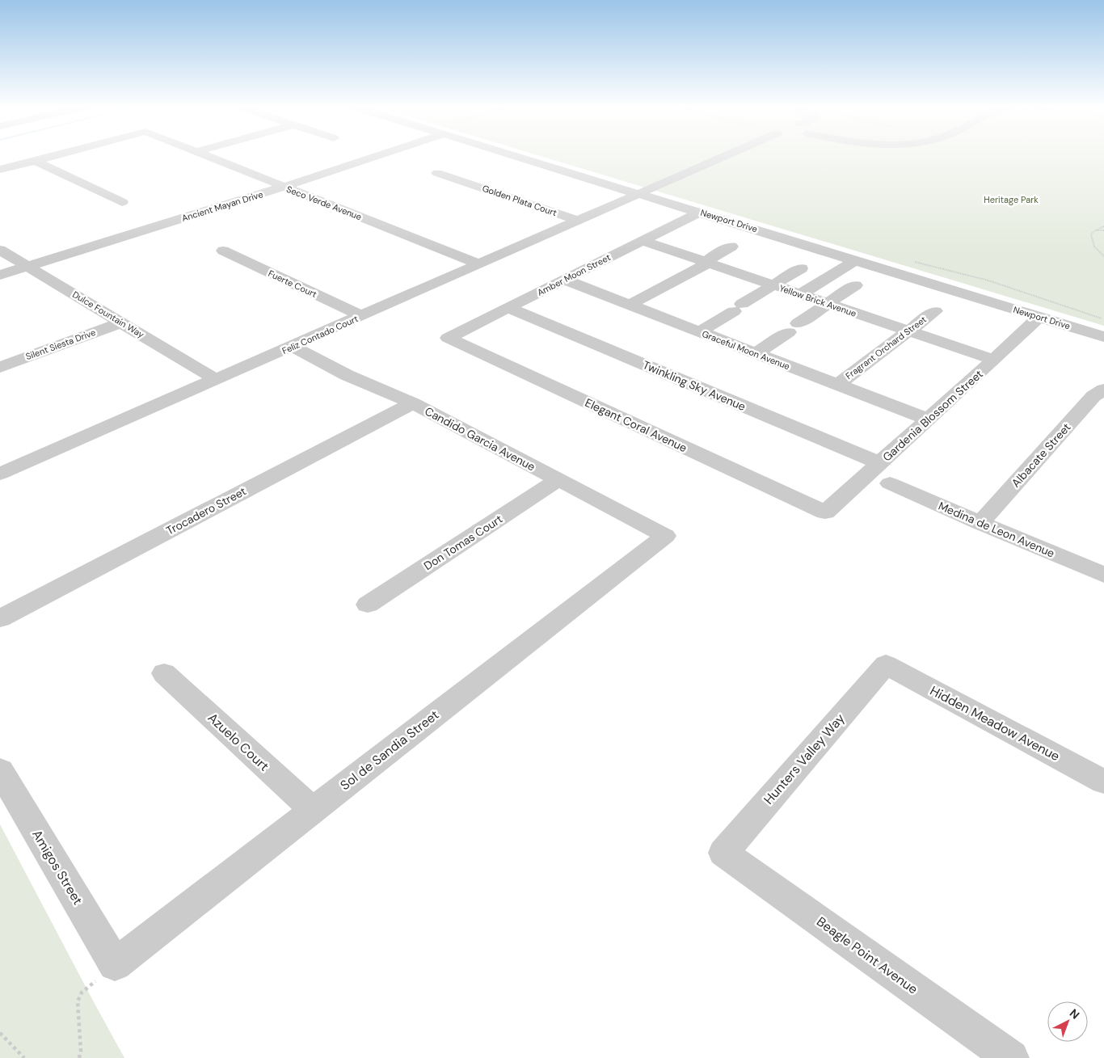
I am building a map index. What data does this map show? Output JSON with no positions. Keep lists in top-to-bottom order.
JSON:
{
  "streets": {
    "street": [
      "Golden Plata Court",
      "Seco Verde Avenue",
      "Ancient Mayan Drive",
      "Newport Drive",
      "Amber Moon Street",
      "Fuerte Court",
      "Yellow Brick Avenue",
      "Dulce Fountain Way",
      "Feliz Contado Court",
      "Silent Siesta Drive",
      "Fragrant Orchard Street",
      "Graceful Moon Avenue",
      "Twinkling Sky Avenue",
      "Gardenia Blossom Street",
      "Elegant Coral Avenue",
      "Candido Garcia Avenue",
      "Albacate Street",
      "Trocadero Street",
      "Medina de Leon Avenue",
      "Don Tomas Court",
      "Hidden Meadow Avenue",
      "Azuelo Court",
      "Sol de Sandia Street",
      "Hunters Valley Way",
      "Amigos Street",
      "Beagle Point Avenue"
    ]
  },
  "crossings": [
    ["Golden Plata Court", "Feliz Contado Court"],
    ["Seco Verde Avenue", "Ancient Mayan Drive"],
    ["Seco Verde Avenue", "Feliz Contado Court"],
    ["Ancient Mayan Drive", "Dulce Fountain Way"],
    ["Newport Drive", "Amber Moon Street"],
    ["Newport Drive", "Feliz Contado Court"],
    ["Newport Drive", "Gardenia Blossom Street"],
    ["Amber Moon Street", "Yellow Brick Avenue"],
    ["Amber Moon Street", "Graceful Moon Avenue"],
    ["Amber Moon Street", "Twinkling Sky Avenue"],
    ["Amber Moon Street", "Elegant Coral Avenue"],
    ["Fuerte Court", "Feliz Contado Court"],
    ["Yellow Brick Avenue", "Fragrant Orchard Street"],
    ["Yellow Brick Avenue", "Gardenia Blossom Street"],
    ["Dulce Fountain Way", "Feliz Contado Court"],
    ["Dulce Fountain Way", "Silent Siesta Drive"],
    ["Feliz Contado Court", "Candido Garcia Avenue"],
    ["Fragrant Orchard Street", "Graceful Moon Avenue"],
    ["Graceful Moon Avenue", "Gardenia Blossom Street"],
    ["Twinkling Sky Avenue", "Gardenia Blossom Street"],
    ["Gardenia Blossom Street", "Elegant Coral Avenue"],
    ["Candido Garcia Avenue", "Trocadero Street"],
    ["Candido Garcia Avenue", "Don Tomas Court"],
    ["Candido Garcia Avenue", "Sol de Sandia Street"],
    ["Albacate Street", "Medina de Leon Avenue"],
    ["Hidden Meadow Avenue", "Hunters Valley Way"],
    ["Azuelo Court", "Sol de Sandia Street"],
    ["Sol de Sandia Street", "Amigos Street"],
    ["Hunters Valley Way", "Beagle Point Avenue"]
  ],
  "parks": ["Heritage Park"],
  "north": "top right"
}
